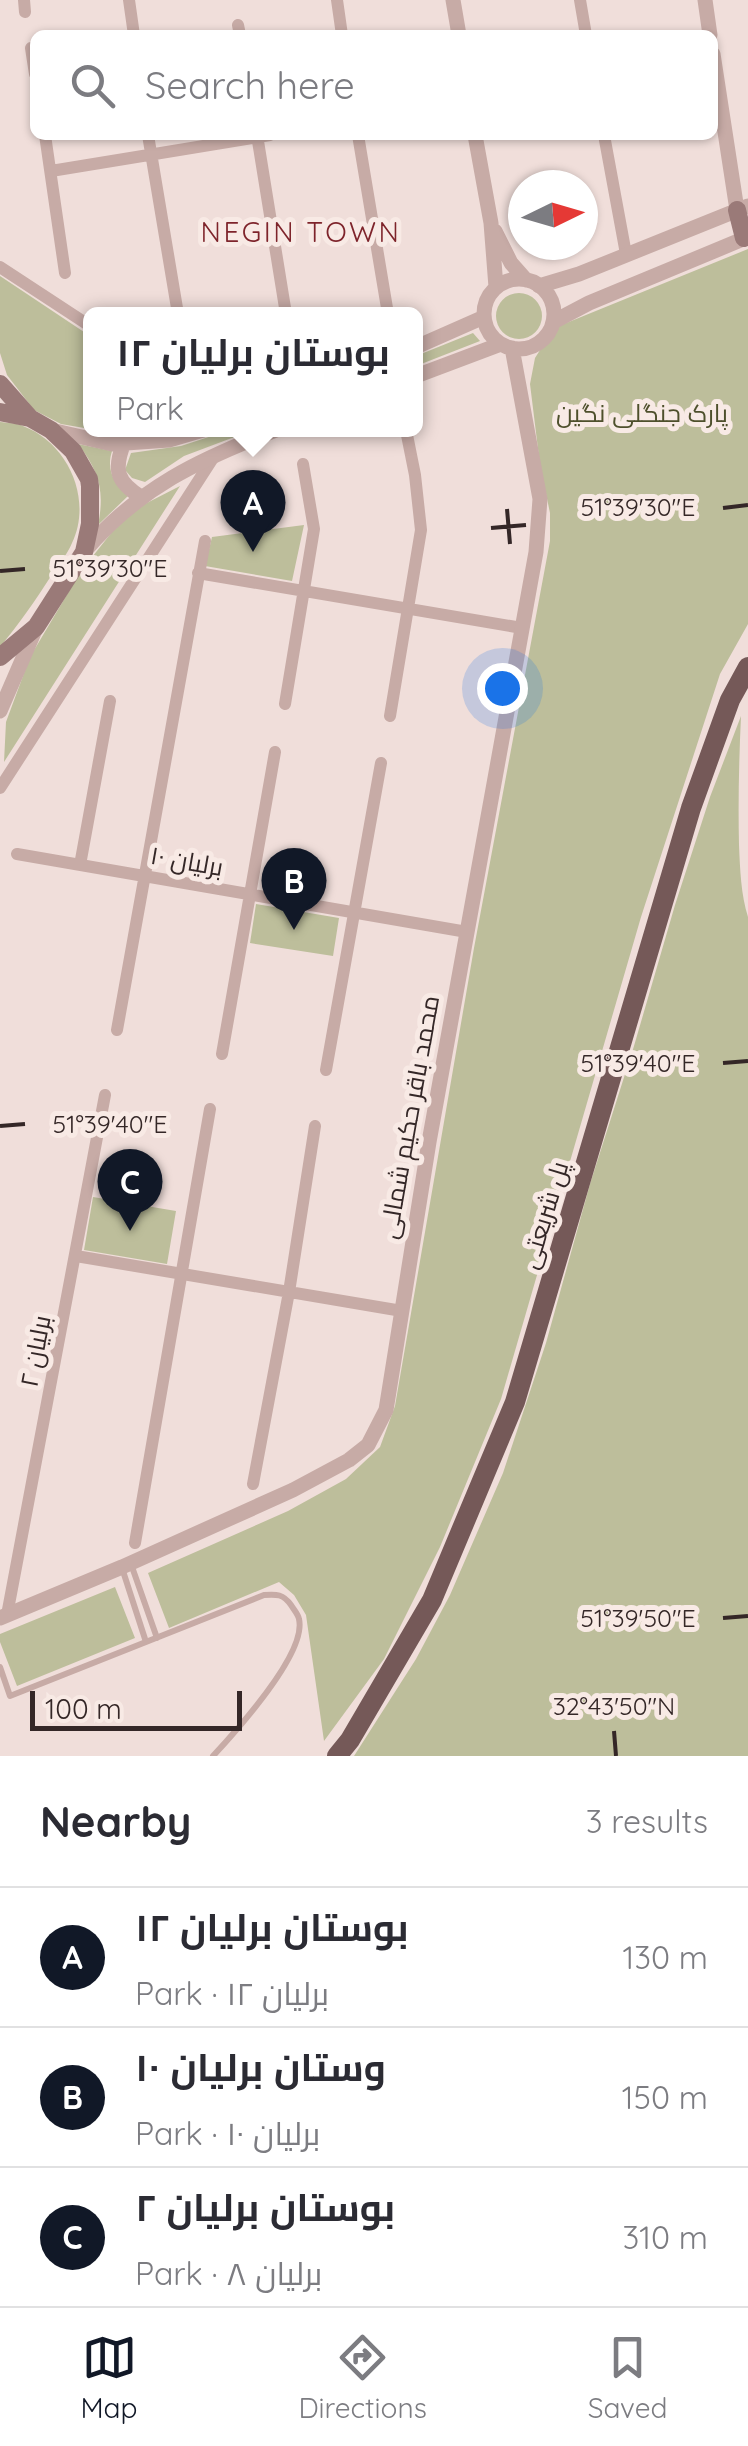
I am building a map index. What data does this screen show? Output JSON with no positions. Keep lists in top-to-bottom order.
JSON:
{
  "streets": {
    "main road": ["پل شریعتی"],
    "street": ["برلیان ۱۰", "محمد باقر حکیم شمالی", "برلیان ۲"]
  },
  "crossings": [
    ["برلیان ۱۰", "محمد باقر حکیم شمالی"],
    ["محمد باقر حکیم شمالی", "برلیان ۲"]
  ],
  "districts": ["NEGIN TOWN"],
  "parks": ["پارک جنگلی نگین"],
  "scale_bar": "100 m",
  "north": "right",
  "page": {
    "search": "Search here",
    "popup": ["بوستان برلیان ۱۲", "Park"],
    "pins": ["A", "B", "C"],
    "scale": "100 m",
    "heading": ["Nearby", "3 results"],
    "list": [
      {
        "mark": "A",
        "name": "بوستان برلیان ۱۲",
        "note": "Park · برلیان ۱۲",
        "value": "130 m"
      },
      {
        "mark": "B",
        "name": "وستان برلیان ۱۰",
        "note": "Park · برلیان ۱۰",
        "value": "150 m"
      },
      {
        "mark": "C",
        "name": "بوستان برلیان ۲",
        "note": "Park · برلیان ۸",
        "value": "310 m"
      }
    ],
    "nav": ["Map", "Directions", "Saved"]
  },
  "coordinates": [
    "51°39'30\"E",
    "51°39'40\"E",
    "51°39'50\"E",
    "32°43'50\"N"
  ]
}
